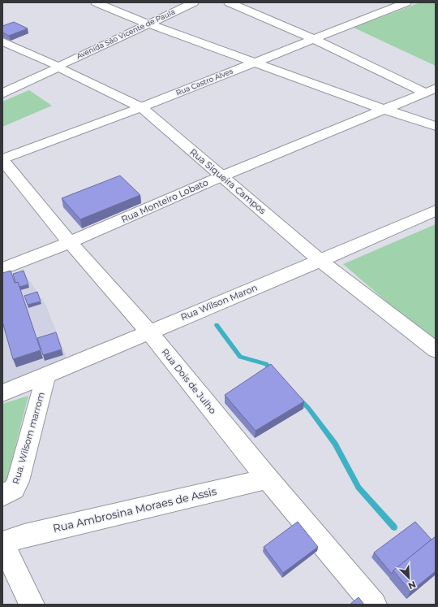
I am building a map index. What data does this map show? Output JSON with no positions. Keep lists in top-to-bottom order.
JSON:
{
  "streets": {
    "street": [
      "Avenida São Vicente de Paula",
      "Rua Castro Alves",
      "Rua Siqueira Campos",
      "Rua Monteiro Lobato",
      "Rua Wilson Maron",
      "Rua Dois de Julho",
      "Rua. Wilsom marrom",
      "Rua Ambrosina Moraes de Assis"
    ]
  },
  "crossings": [
    ["Avenida São Vicente de Paula", "Rua Siqueira Campos"],
    ["Rua Castro Alves", "Rua Siqueira Campos"],
    ["Rua Castro Alves", "Rua Dois de Julho"],
    ["Rua Siqueira Campos", "Rua Monteiro Lobato"],
    ["Rua Siqueira Campos", "Rua Wilson Maron"],
    ["Rua Monteiro Lobato", "Rua Dois de Julho"],
    ["Rua Wilson Maron", "Rua Dois de Julho"],
    ["Rua Wilson Maron", "Rua. Wilsom marrom"],
    ["Rua Dois de Julho", "Rua Ambrosina Moraes de Assis"]
  ],
  "north": "bottom right"
}
